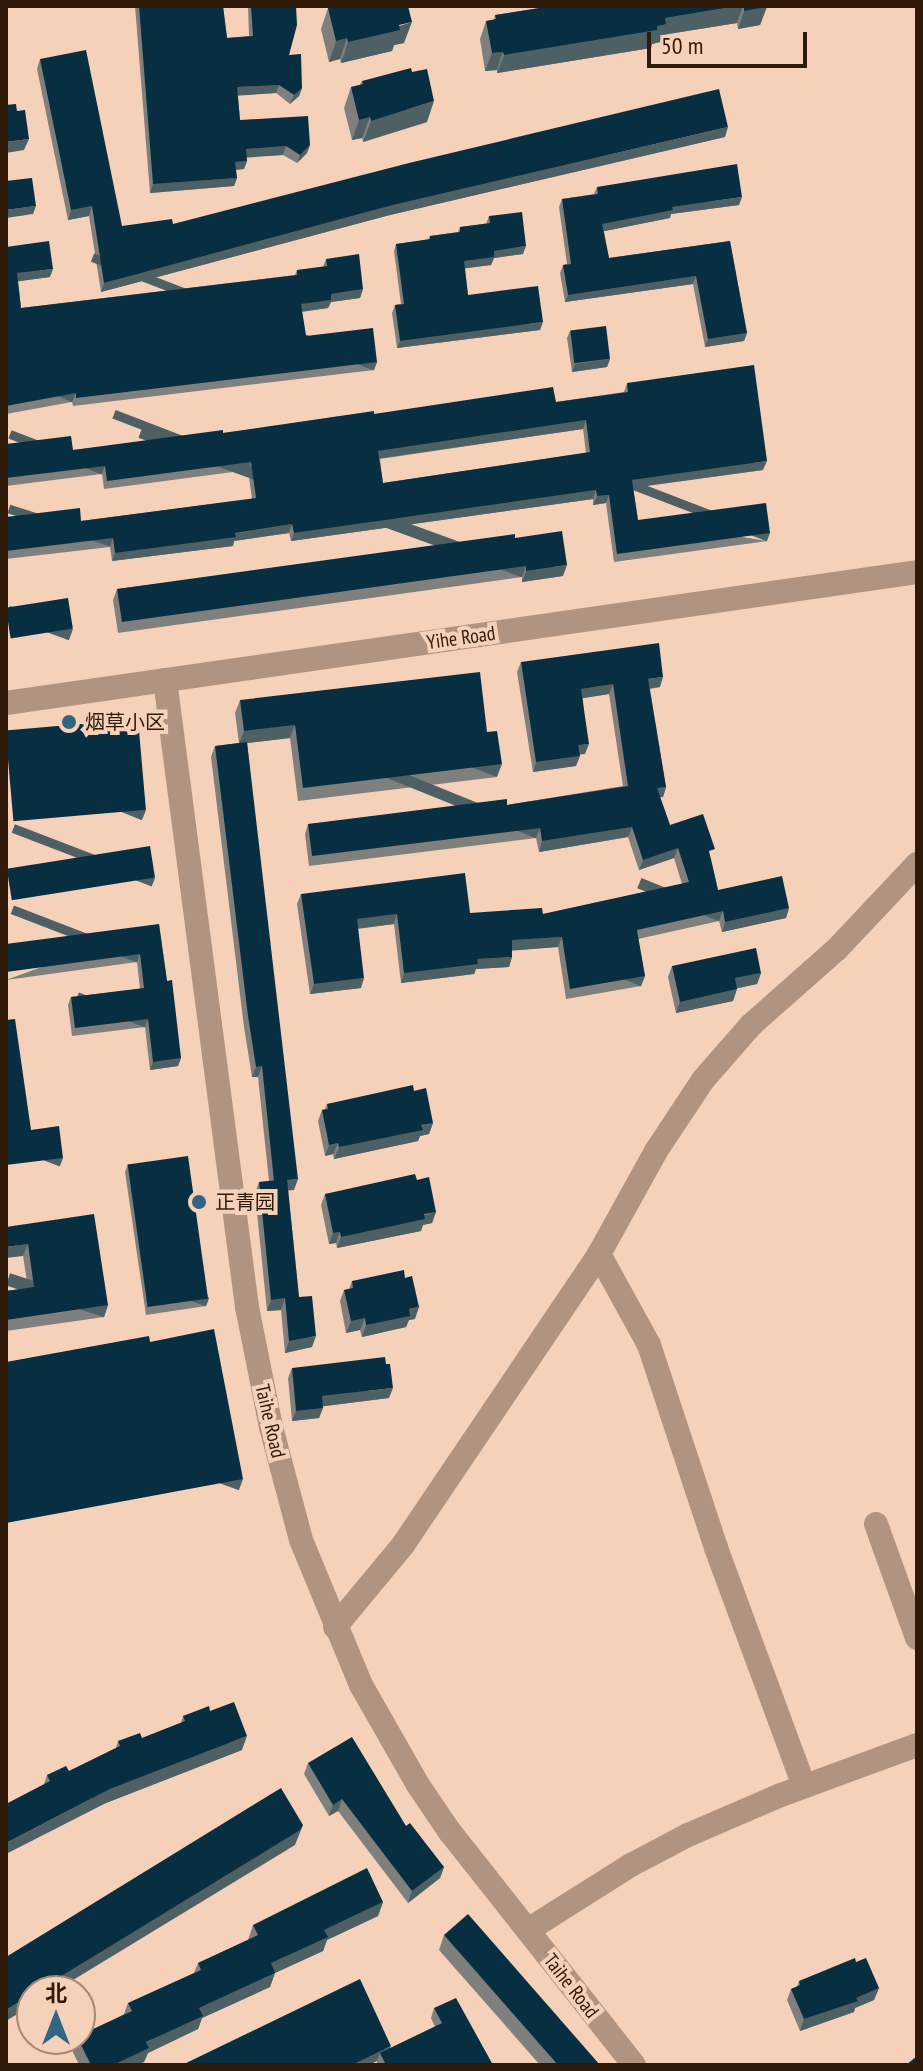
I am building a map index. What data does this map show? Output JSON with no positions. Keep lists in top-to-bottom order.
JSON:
{
  "streets": {
    "street": ["Yihe Road", "Taihe Road"]
  },
  "crossings": [
    ["Yihe Road", "Taihe Road"]
  ],
  "places": ["烟草小区", "正青园"],
  "scale_bar": "50 m",
  "north": "top"
}
